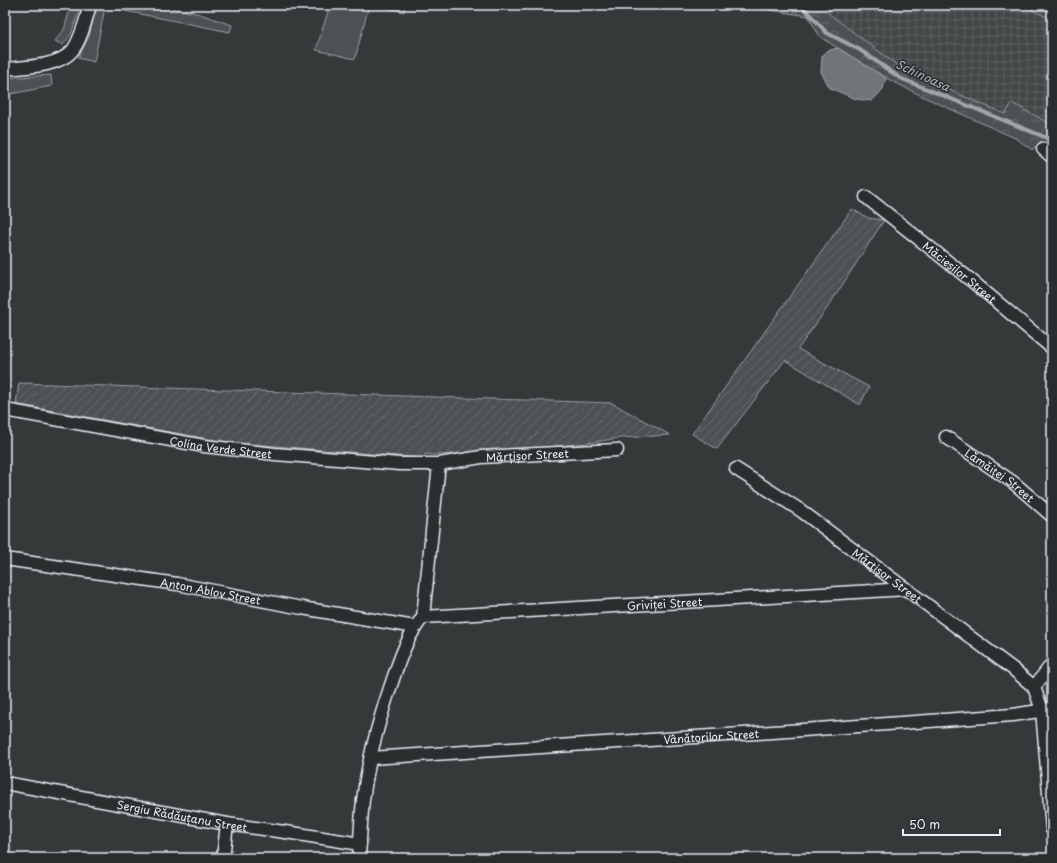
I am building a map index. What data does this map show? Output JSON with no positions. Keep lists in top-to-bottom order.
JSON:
{
  "streets": {
    "street": [
      "Măcieșilor Street",
      "Colina Verde Street",
      "Mărțișor Street",
      "Lămăiței Street",
      "Anton Ablov Street",
      "Griviței Street",
      "Vânătorilor Street",
      "Sergiu Rădăuțanu Street"
    ]
  },
  "crossings": [
    ["Colina Verde Street", "Mărțișor Street"],
    ["Mărțișor Street", "Griviței Street"]
  ],
  "water": ["Schinoasa"],
  "scale_bar": "50 m"
}
